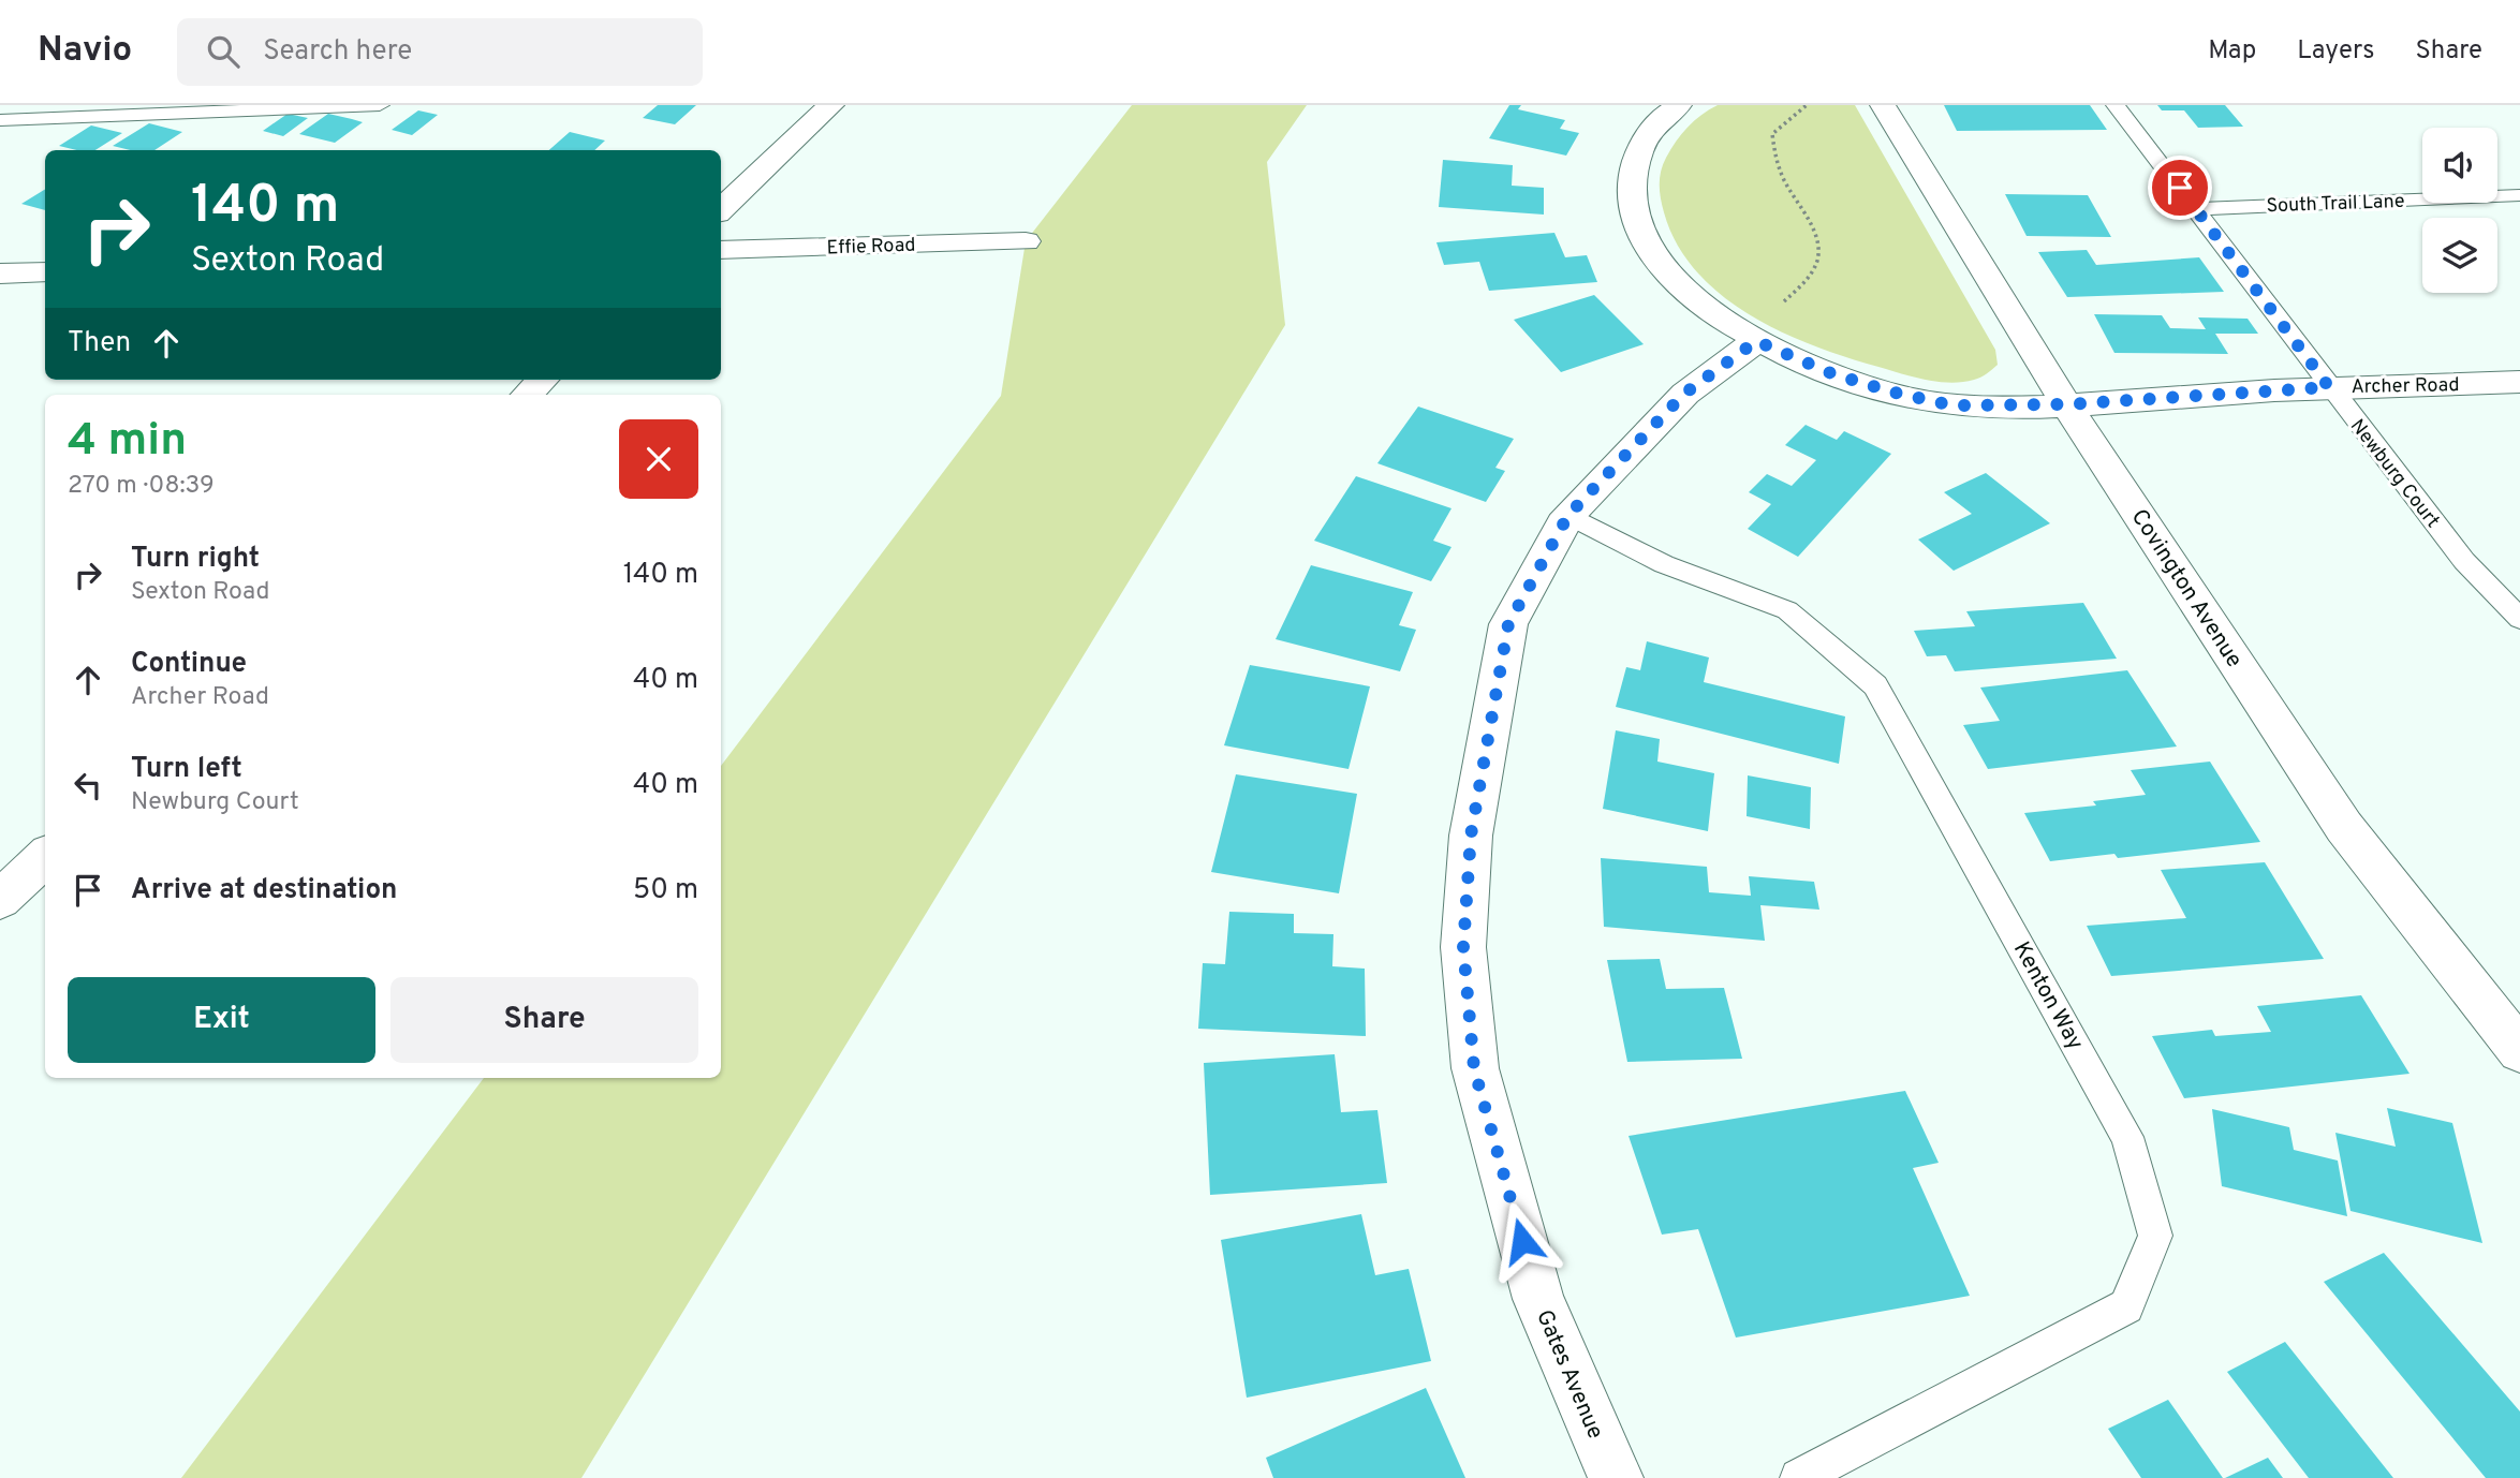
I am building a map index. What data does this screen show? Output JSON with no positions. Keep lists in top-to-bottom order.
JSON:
{
  "streets": {
    "street": [
      "Effie Road",
      "Archer Road",
      "Covington Avenue",
      "Gates Avenue"
    ],
    "lane": ["South Trail Lane", "Newburg Court", "Kenton Way"]
  },
  "crossings": [
    ["South Trail Lane", "Newburg Court"],
    ["Archer Road", "Newburg Court"],
    ["Archer Road", "Covington Avenue"],
    ["Archer Road", "Gates Avenue"],
    ["Kenton Way", "Gates Avenue"]
  ],
  "page": {
    "header": "Navio",
    "search": "Search here",
    "nav": ["Map", "Layers", "Share"],
    "turn": ["140 m", "Sexton Road"],
    "then": "Then",
    "heading": ["4 min", "270 m · 08:39"],
    "list": [
      {
        "name": "Turn right",
        "note": "Sexton Road",
        "value": "140 m"
      },
      {
        "name": "Continue",
        "note": "Archer Road",
        "value": "40 m"
      },
      {
        "name": "Turn left",
        "note": "Newburg Court",
        "value": "40 m"
      },
      {
        "name": "Arrive at destination",
        "value": "50 m"
      }
    ],
    "buttons": ["Exit", "Share"]
  }
}
